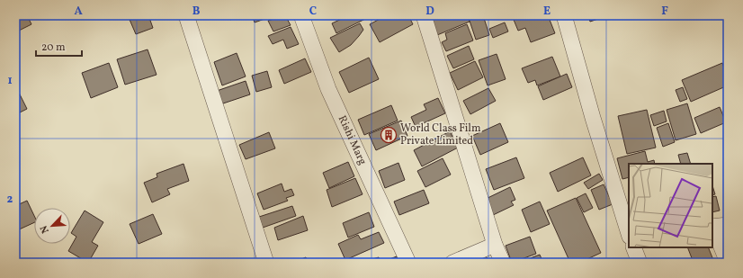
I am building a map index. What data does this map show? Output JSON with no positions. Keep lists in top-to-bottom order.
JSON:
{
  "streets": {
    "street": ["Rishi Marg"]
  },
  "places": {
    "building": ["World Class Film Private Limited"]
  },
  "scale_bar": "20 m",
  "north": "bottom left",
  "grid": {
    "columns": [
      "A",
      "B",
      "C",
      "D",
      "E",
      "F"
    ],
    "rows": ["1", "2"]
  }
}
